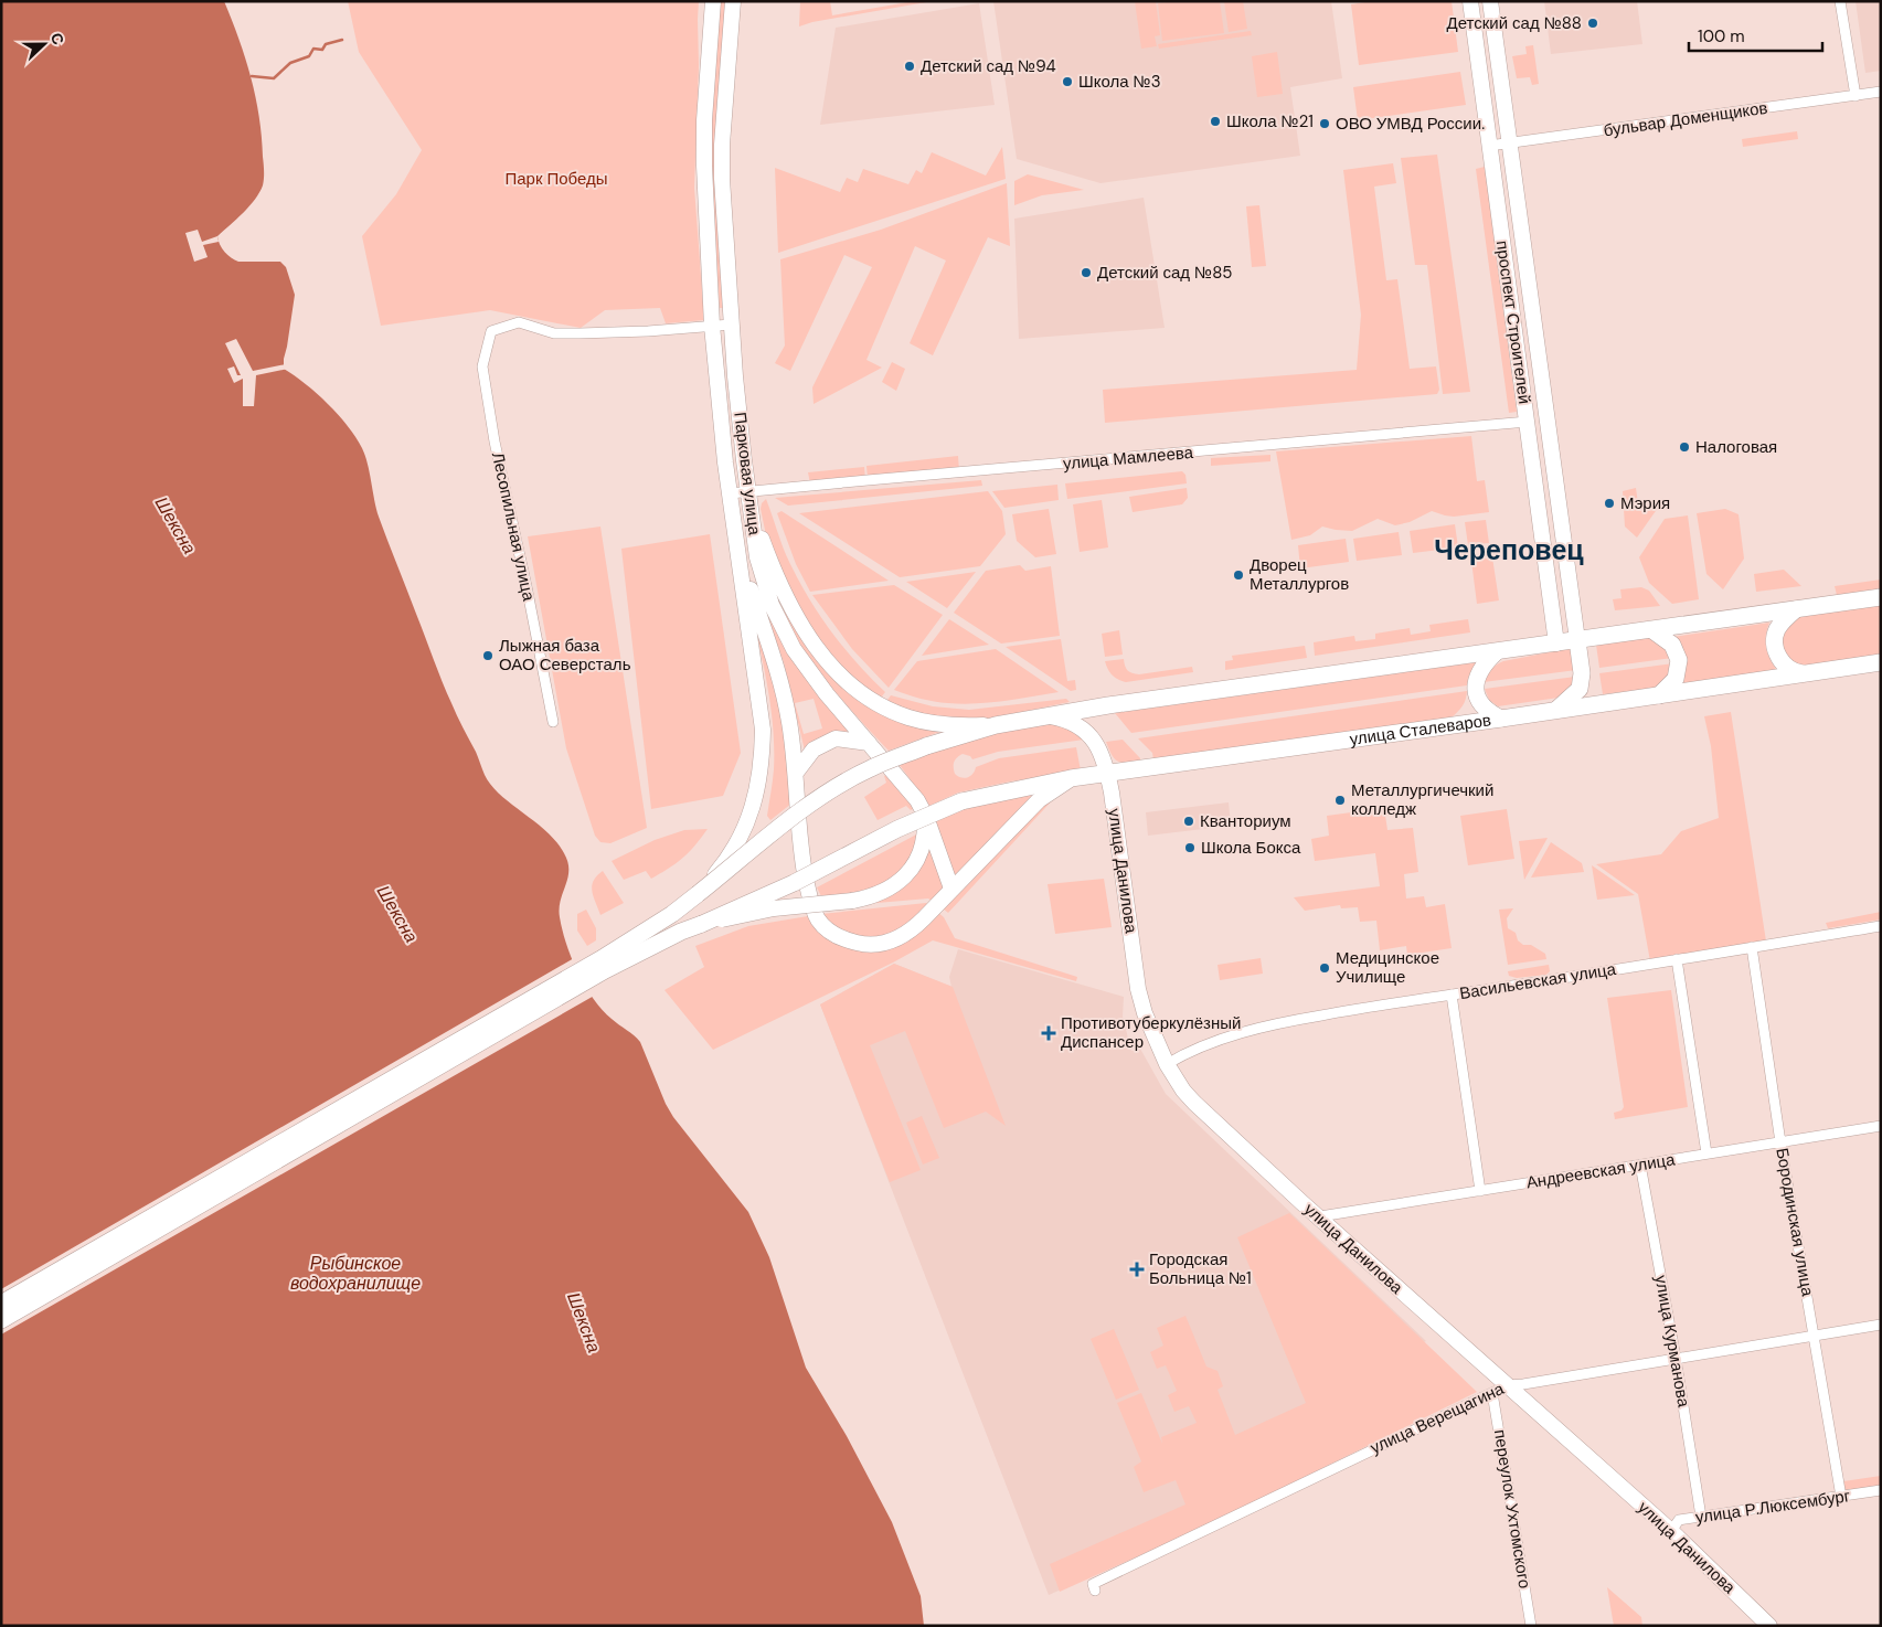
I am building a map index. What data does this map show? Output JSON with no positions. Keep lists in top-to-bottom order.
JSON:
{
  "streets": {
    "main road": [
      "проспект Строителей",
      "Парковая улица",
      "улица Сталеваров",
      "улица Данилова"
    ],
    "street": [
      "бульвар Доменщиков",
      "улица Мамлеева",
      "Лесопильная улица",
      "Васильевская улица",
      "Андреевская улица",
      "Бородинская улица",
      "улица Курманова",
      "улица Верещагина",
      "улица Р.Люксембург",
      "переулок Ухтомского"
    ]
  },
  "crossings": [
    ["бульвар Доменщиков", "проспект Строителей"],
    ["проспект Строителей", "улица Мамлеева"],
    ["улица Мамлеева", "Парковая улица"],
    ["Парковая улица", "Лесопильная улица"],
    ["улица Сталеваров", "улица Данилова"],
    ["улица Данилова", "Васильевская улица"],
    ["улица Данилова", "Андреевская улица"],
    ["улица Данилова", "улица Верещагина"],
    ["улица Данилова", "улица Р.Люксембург"],
    ["Васильевская улица", "Бородинская улица"],
    ["Андреевская улица", "Бородинская улица"],
    ["Андреевская улица", "улица Курманова"],
    ["Бородинская улица", "улица Верещагина"],
    ["Бородинская улица", "улица Р.Люксембург"],
    ["улица Курманова", "улица Верещагина"],
    ["улица Курманова", "улица Р.Люксембург"],
    ["улица Верещагина", "переулок Ухтомского"]
  ],
  "districts": ["Череповец"],
  "water": ["Шексна", "Рыбинское водохранилище"],
  "parks": ["Парк Победы"],
  "places": {
    "other": [
      "Детский сад №88",
      "Детский сад №94",
      "Школа №3",
      "Школа №21",
      "ОВО УМВД России.",
      "Детский сад №85",
      "Налоговая",
      "Мэрия",
      "Дворец Металлургов",
      "Лыжная база ОАО Северсталь",
      "Металлургичечкий колледж",
      "Кванториум",
      "Школа Бокса",
      "Медицинское Училище"
    ],
    "health": ["Противотуберкулёзный Диспансер", "Городская Больница №1"]
  },
  "scale_bar": "100 m",
  "north": "right"
}
